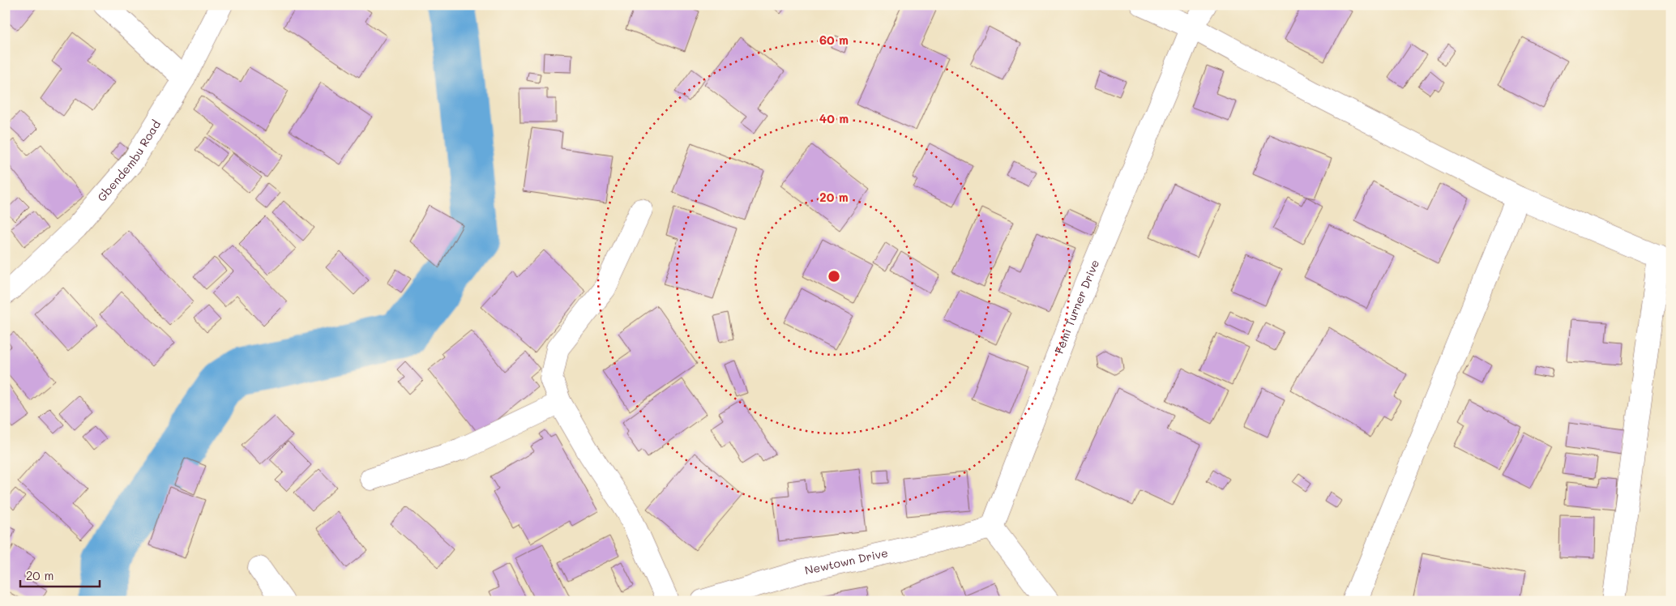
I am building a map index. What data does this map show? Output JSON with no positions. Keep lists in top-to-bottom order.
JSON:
{
  "streets": {
    "street": ["Gbendembu Road", "Femi Turner Drive", "Newtown Drive"]
  },
  "crossings": [
    ["Femi Turner Drive", "Newtown Drive"]
  ],
  "scale_bar": "20 m",
  "rings": ["60 m", "40 m", "20 m"]
}
